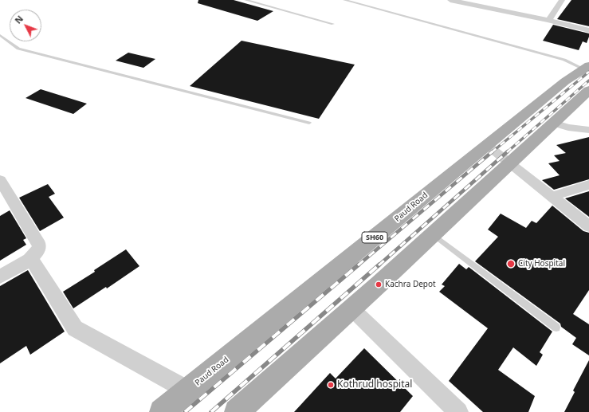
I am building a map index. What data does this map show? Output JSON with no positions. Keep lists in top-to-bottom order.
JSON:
{
  "streets": {
    "main road": ["Paud Road", "SH60"]
  },
  "places": ["City Hospital", "Kachra Depot", "Kothrud hospital"],
  "north": "top left"
}
